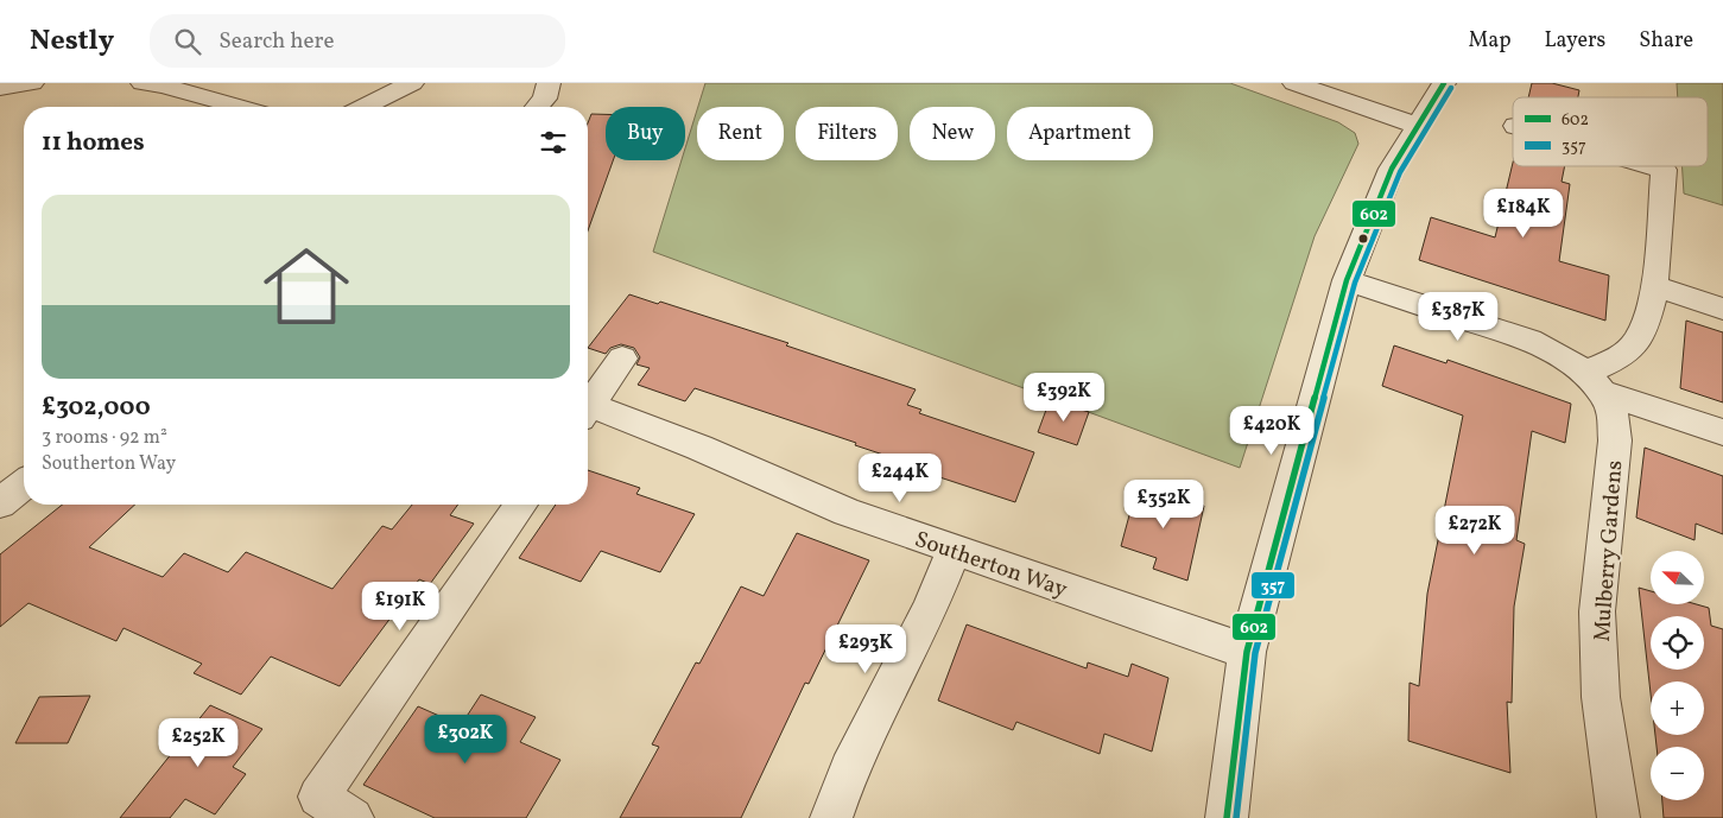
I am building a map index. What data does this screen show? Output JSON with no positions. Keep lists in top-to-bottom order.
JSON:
{
  "streets": {
    "street": ["Mulberry Gardens", "Southerton Way"]
  },
  "lines": ["transit line 602", "transit line 357"],
  "legend": ["602", "357"],
  "north": "top left",
  "page": {
    "header": "Nestly",
    "search": "Search here",
    "nav": ["Map", "Layers", "Share"],
    "chip": [
      "Buy",
      "Rent",
      "Filters",
      "New",
      "Apartment"
    ],
    "heading": "11 homes",
    "list": [
      {
        "name": "£302,000",
        "note": "3 rooms · 92 m² · Southerton Way"
      }
    ],
    "price": [
      "£184K",
      "£387K",
      "£392K",
      "£420K",
      "£244K",
      "£352K",
      "£272K",
      "£191K",
      "£293K",
      "£302K",
      "£252K"
    ],
    "map_buttons": ["+", "−"]
  }
}
